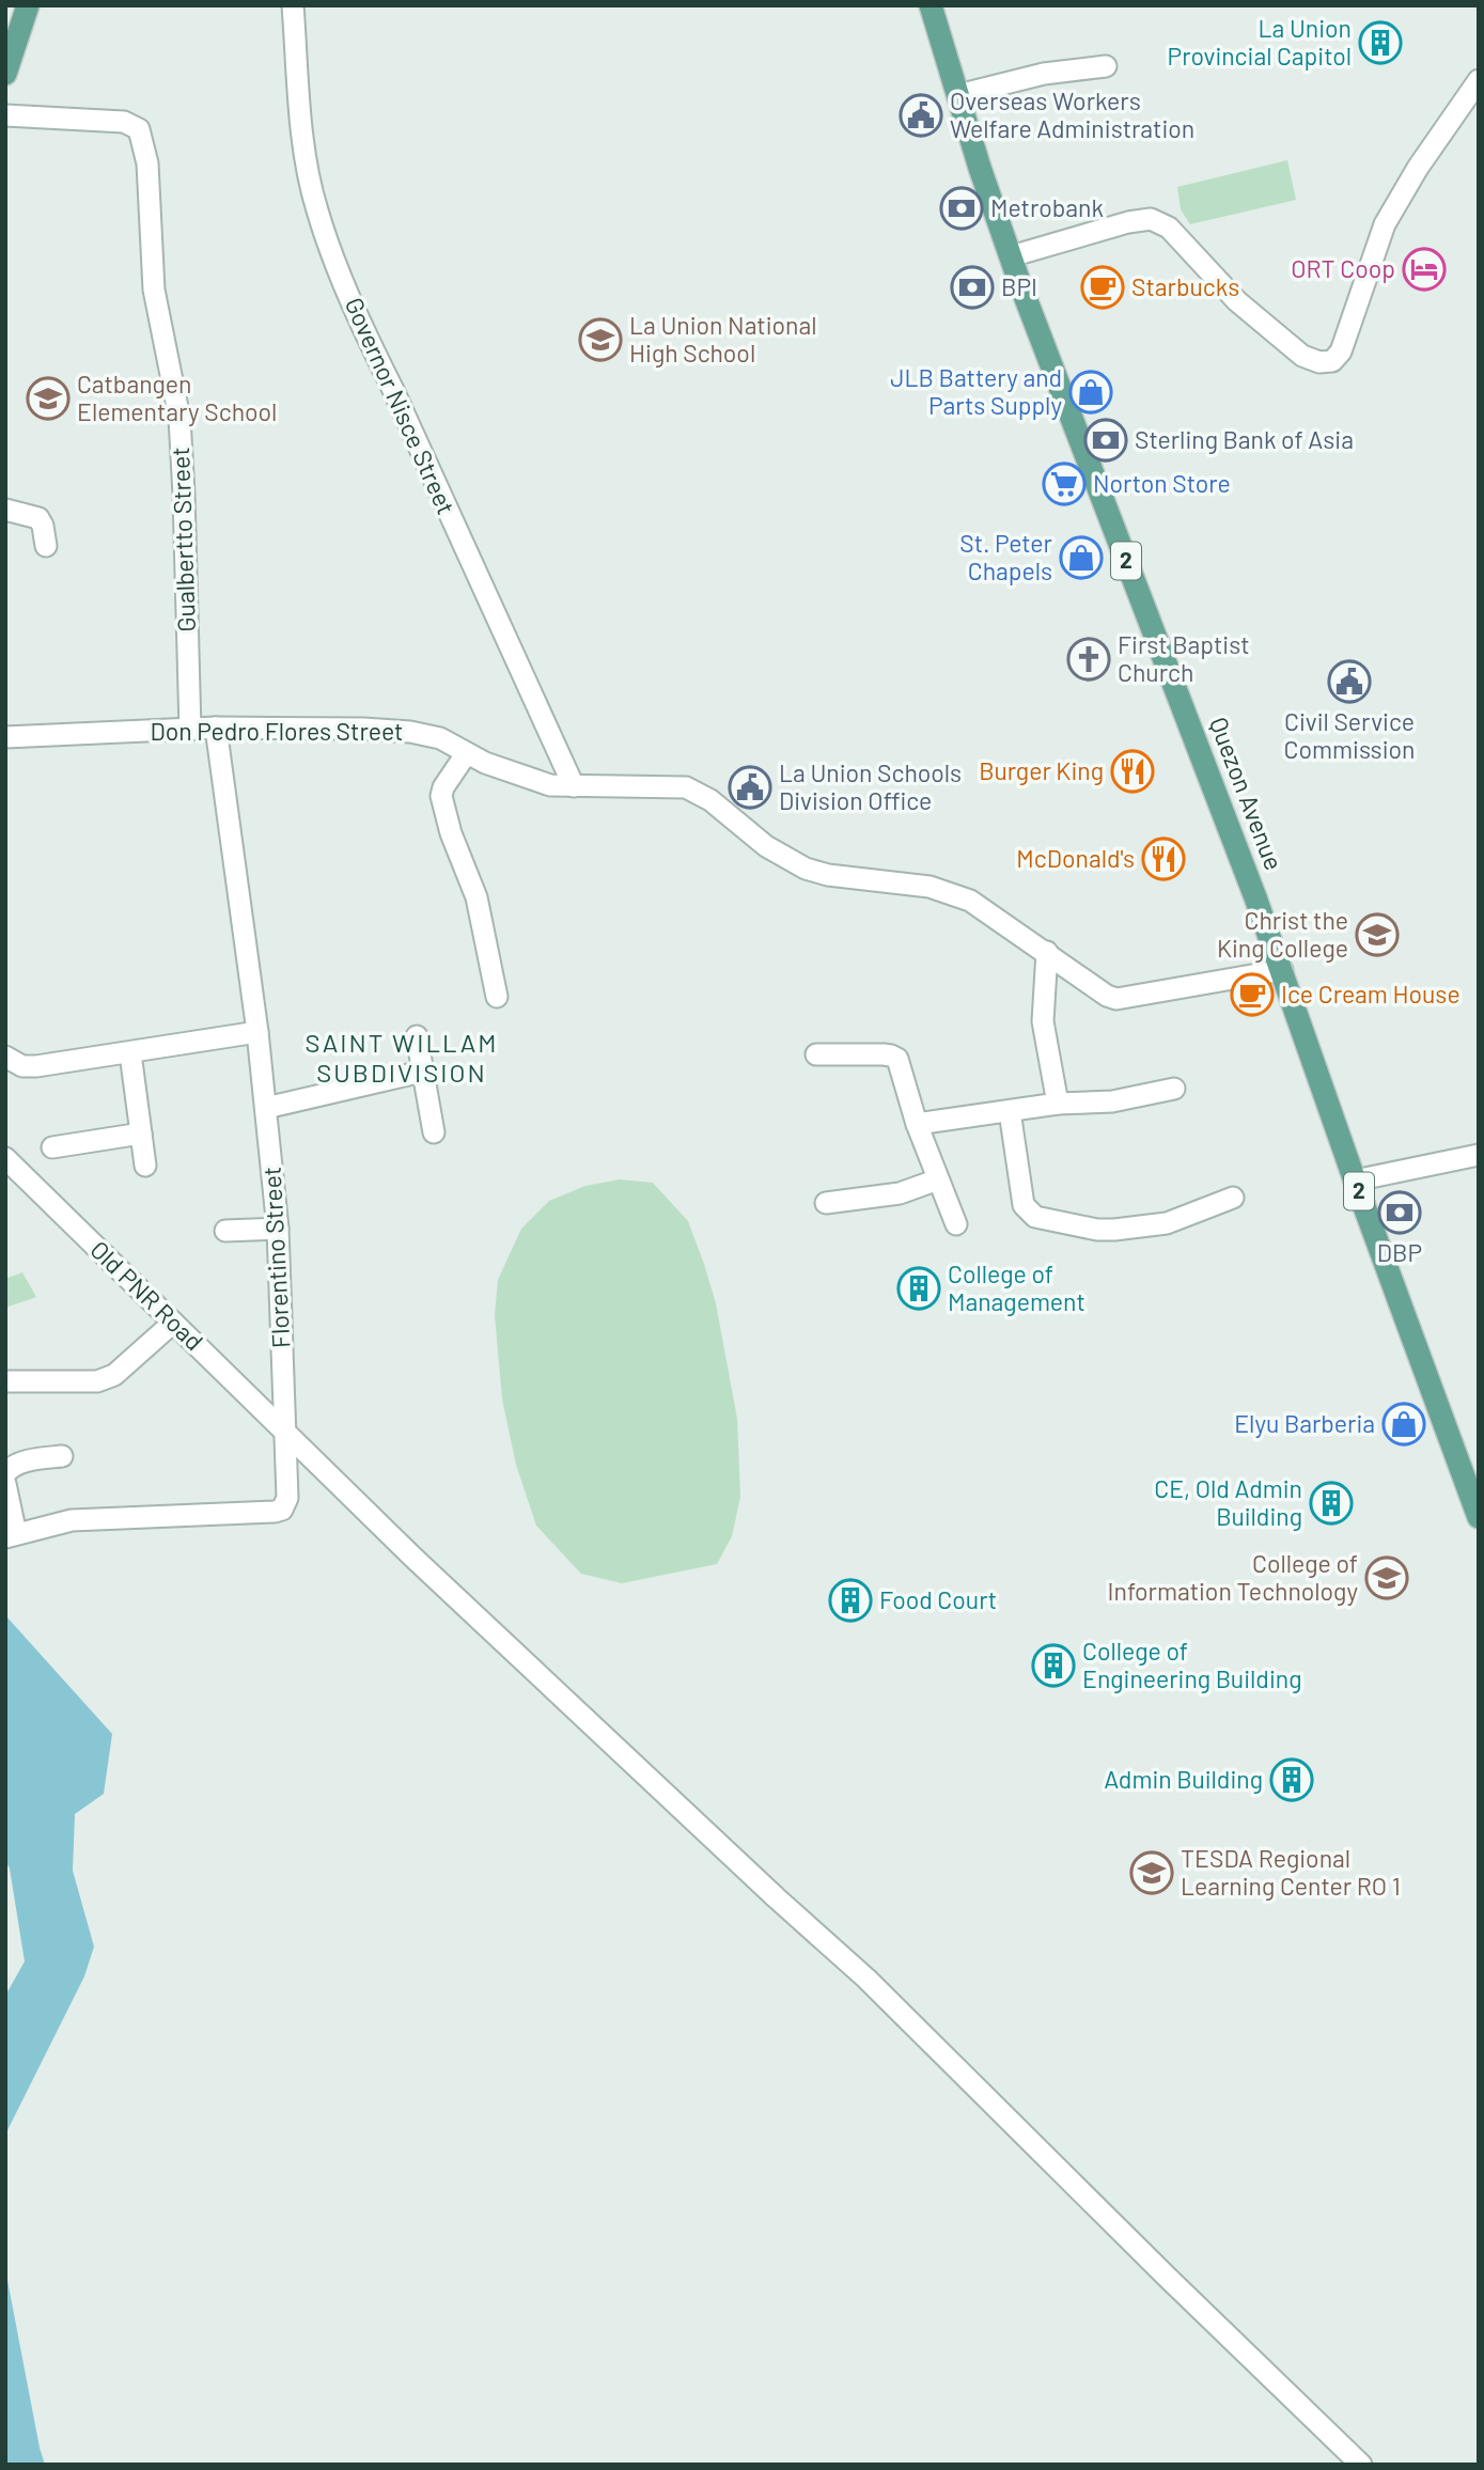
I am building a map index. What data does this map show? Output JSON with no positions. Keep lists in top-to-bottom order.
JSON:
{
  "streets": {
    "main road": ["2", "Quezon Avenue"],
    "street": [
      "Governor Nisce Street",
      "Gualbertto Street",
      "Don Pedro Flores Street",
      "Florentino Street",
      "Old PNR Road"
    ]
  },
  "crossings": [
    ["Governor Nisce Street", "Don Pedro Flores Street"],
    ["Gualbertto Street", "Don Pedro Flores Street"],
    ["Don Pedro Flores Street", "Quezon Avenue"],
    ["Don Pedro Flores Street", "Florentino Street"],
    ["Florentino Street", "Old PNR Road"]
  ],
  "districts": ["SAINT WILLAM SUBDIVISION"],
  "places": {
    "building": [
      "La Union Provincial Capitol",
      "College of Management",
      "CE, Old Admin Building",
      "Food Court",
      "College of Engineering Building",
      "Admin Building"
    ],
    "public building": ["Overseas Workers Welfare Administration", "Civil Service Commission", "La Union Schools Division Office"],
    "bank": [
      "Metrobank",
      "BPI",
      "Sterling Bank of Asia",
      "DBP"
    ],
    "hotel": ["ORT Coop"],
    "cafe": ["Starbucks", "Ice Cream House"],
    "school or university": [
      "La Union National High School",
      "Catbangen Elementary School",
      "Christ the King College",
      "College of Information Technology",
      "TESDA Regional Learning Center RO 1"
    ],
    "shop": ["JLB Battery and Parts Supply", "St. Peter Chapels", "Elyu Barberia"],
    "supermarket": ["Norton Store"],
    "church": ["First Baptist Church"],
    "restaurant": ["Burger King", "McDonald's"]
  }
}
